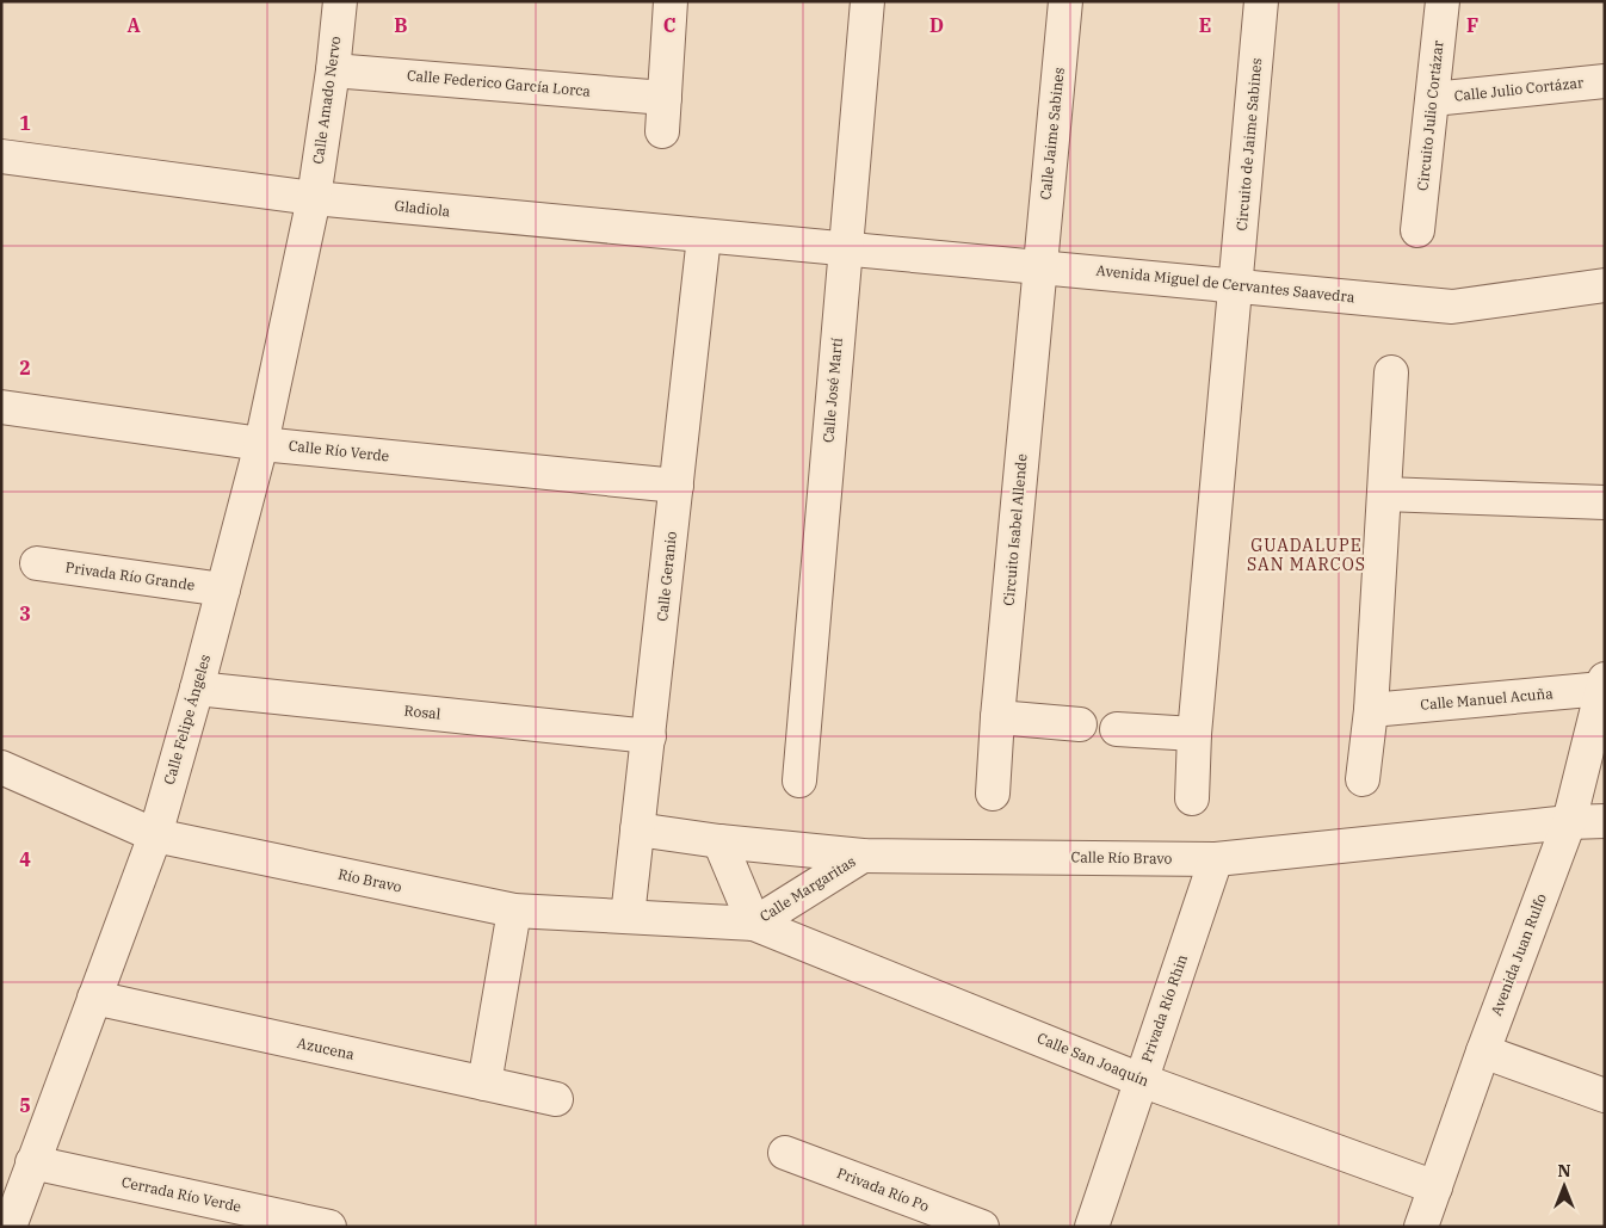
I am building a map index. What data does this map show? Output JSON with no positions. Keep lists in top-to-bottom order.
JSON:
{
  "streets": {
    "street": [
      "Calle Federico García Lorca",
      "Calle Julio Cortázar",
      "Calle Amado Nervo",
      "Circuito Julio Cortázar",
      "Calle Jaime Sabines",
      "Circuito de Jaime Sabines",
      "Gladiola",
      "Avenida Miguel de Cervantes Saavedra",
      "Calle José Martí",
      "Calle Río Verde",
      "Circuito Isabel Allende",
      "Privada Río Grande",
      "Calle Geranio",
      "Calle Manuel Acuña",
      "Rosal",
      "Calle Felipe Ángeles",
      "Calle Río Bravo",
      "Río Bravo",
      "Calle Margaritas",
      "Avenida Juan Rulfo",
      "Privada Río Rhin",
      "Azucena",
      "Calle San Joaquín",
      "Privada Río Po",
      "Cerrada Río Verde"
    ]
  },
  "crossings": [
    ["Calle Federico García Lorca", "Calle Amado Nervo"],
    ["Calle Julio Cortázar", "Circuito Julio Cortázar"],
    ["Calle Amado Nervo", "Gladiola"],
    ["Calle Amado Nervo", "Calle Felipe Ángeles"],
    ["Calle Jaime Sabines", "Avenida Miguel de Cervantes Saavedra"],
    ["Calle Jaime Sabines", "Circuito Isabel Allende"],
    ["Circuito de Jaime Sabines", "Avenida Miguel de Cervantes Saavedra"],
    ["Gladiola", "Avenida Miguel de Cervantes Saavedra"],
    ["Gladiola", "Calle José Martí"],
    ["Gladiola", "Calle Geranio"],
    ["Gladiola", "Calle Felipe Ángeles"],
    ["Avenida Miguel de Cervantes Saavedra", "Calle José Martí"],
    ["Avenida Miguel de Cervantes Saavedra", "Circuito Isabel Allende"],
    ["Calle Río Verde", "Calle Geranio"],
    ["Calle Río Verde", "Calle Felipe Ángeles"],
    ["Privada Río Grande", "Calle Felipe Ángeles"],
    ["Calle Geranio", "Rosal"],
    ["Calle Geranio", "Calle Río Bravo"],
    ["Calle Geranio", "Río Bravo"],
    ["Calle Manuel Acuña", "Avenida Juan Rulfo"],
    ["Rosal", "Calle Felipe Ángeles"],
    ["Calle Felipe Ángeles", "Río Bravo"],
    ["Calle Felipe Ángeles", "Azucena"],
    ["Calle Felipe Ángeles", "Cerrada Río Verde"],
    ["Calle Río Bravo", "Calle Margaritas"],
    ["Calle Río Bravo", "Avenida Juan Rulfo"],
    ["Calle Río Bravo", "Privada Río Rhin"],
    ["Río Bravo", "Calle Margaritas"],
    ["Río Bravo", "Calle San Joaquín"],
    ["Calle Margaritas", "Calle San Joaquín"],
    ["Avenida Juan Rulfo", "Calle San Joaquín"],
    ["Privada Río Rhin", "Calle San Joaquín"]
  ],
  "districts": ["GUADALUPE SAN MARCOS"],
  "north": "top",
  "grid": {
    "columns": [
      "A",
      "B",
      "C",
      "D",
      "E",
      "F"
    ],
    "rows": [
      "1",
      "2",
      "3",
      "4",
      "5"
    ]
  }
}
